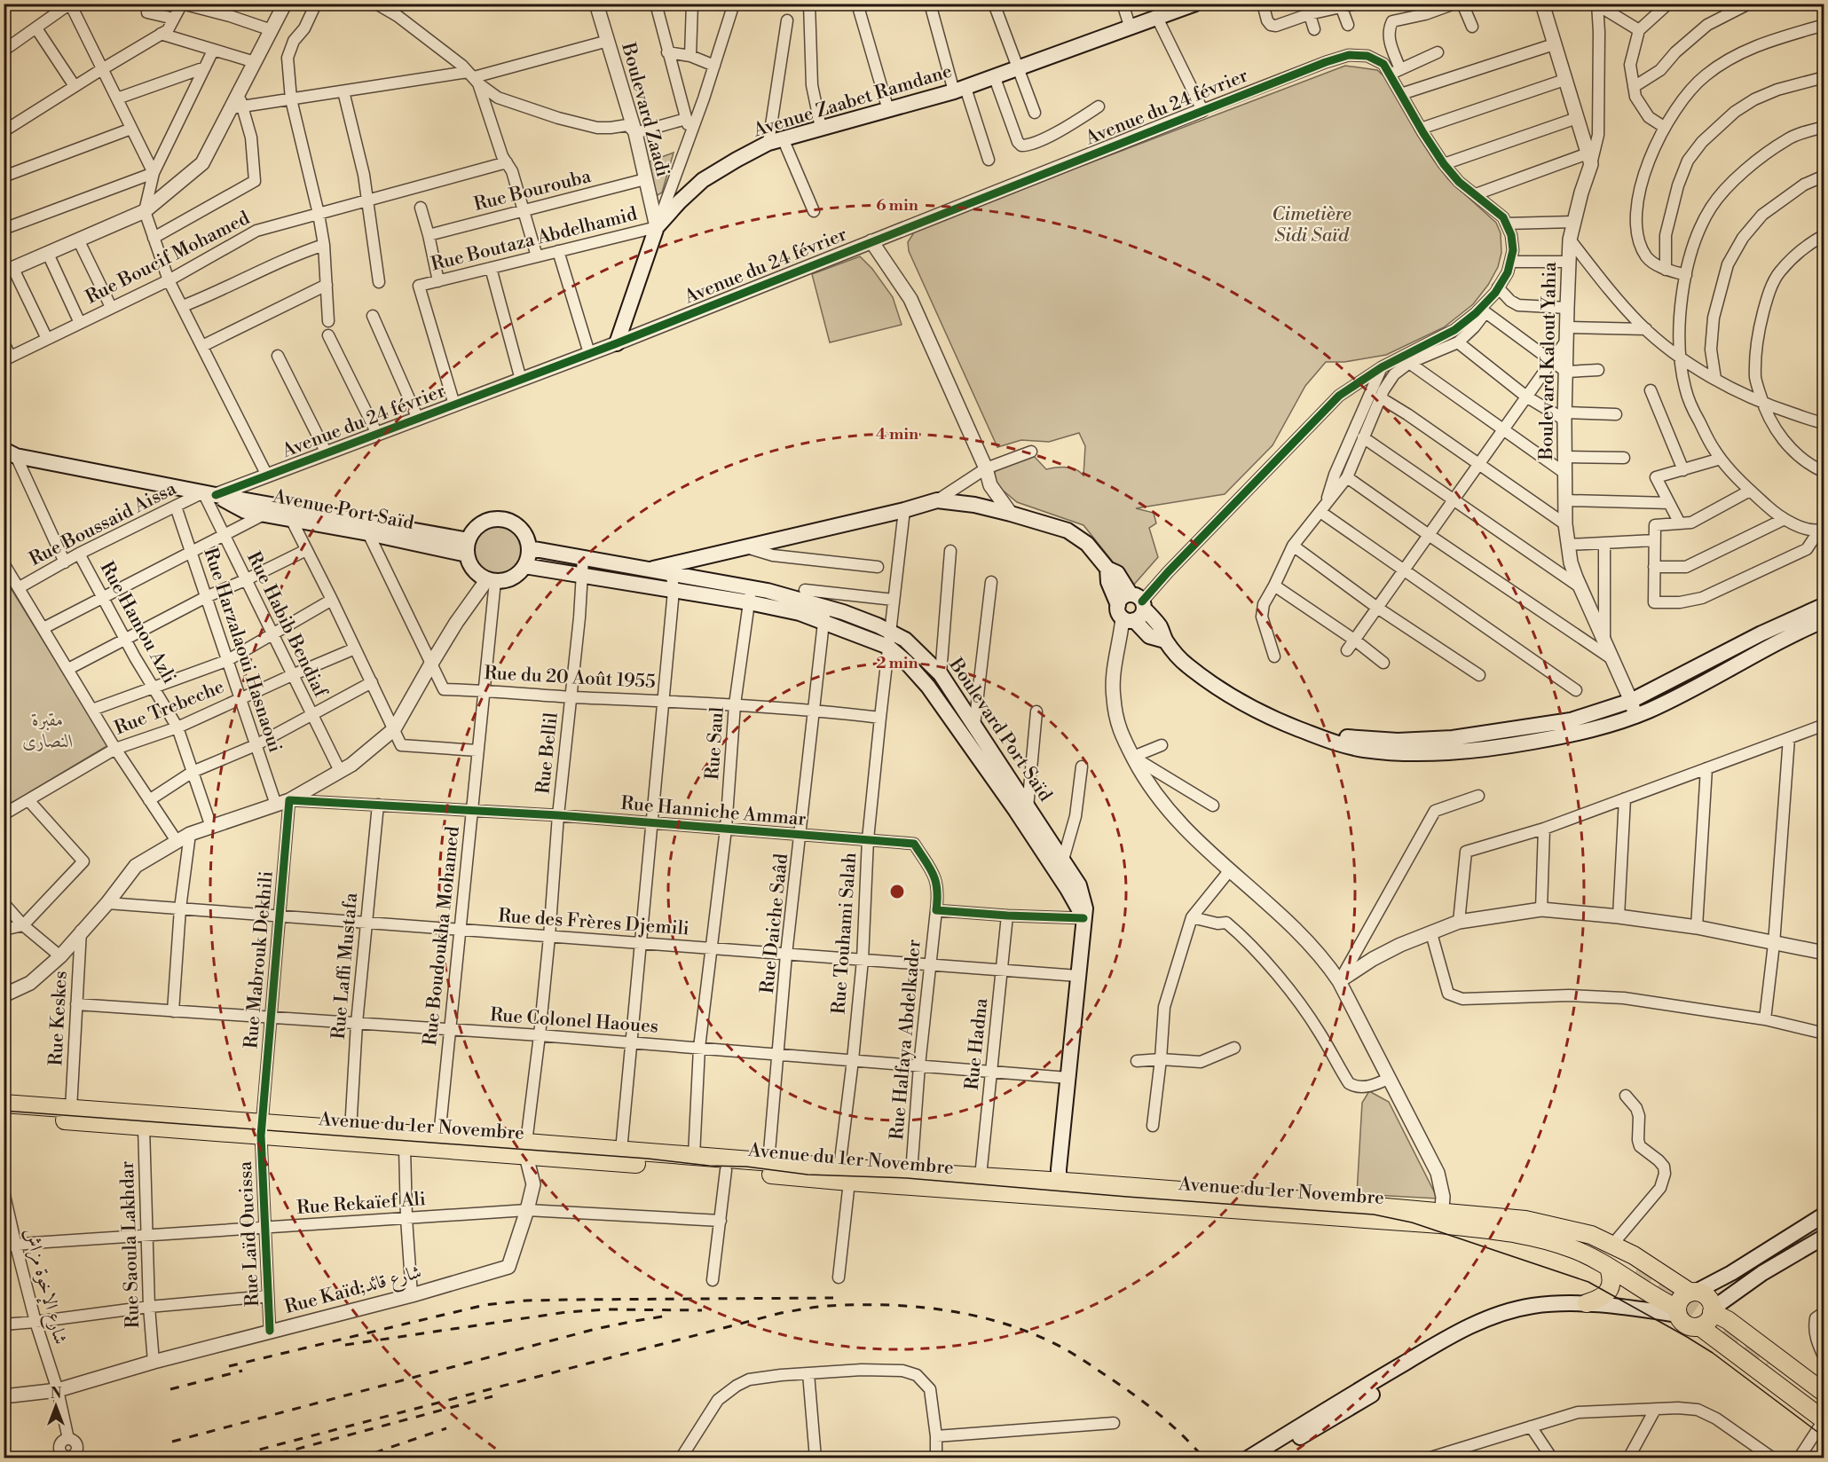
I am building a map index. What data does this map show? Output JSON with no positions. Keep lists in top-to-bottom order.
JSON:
{
  "streets": {
    "main road": [
      "Avenue Zaabet Ramdane",
      "Avenue Port Saïd",
      "Boulevard Port Saïd",
      "Avenue du 1er Novembre"
    ],
    "street": [
      "Avenue du 24 février",
      "Boulevard Zaadi",
      "Rue Bourouba",
      "Rue Boutaza Abdelhamid",
      "Rue Boucif Mohamed",
      "Boulevard Kalout Yahia",
      "Rue Boussaid Aissa",
      "Rue Hamou Azli",
      "Rue Habib Bendiaf",
      "Rue Harzalaoui Hasnaoui",
      "Rue du 20 Août 1955",
      "Rue Trebeche",
      "Rue Saul",
      "Rue Bellil",
      "Rue Hanniche Ammar",
      "Rue des Frères Djemili",
      "Rue Daiche Saâd",
      "Rue Touhami Salah",
      "Rue Boudoukha Mohamed",
      "Rue Mabrouk Dekhili",
      "Rue Laffi Mustafa",
      "Rue Keskes",
      "Rue Colonel Haoues",
      "Rue Halfaya Abdelkader",
      "Rue Hadna",
      "Rue Rekaïef Ali",
      "Rue Laïd Oucissa",
      "Rue Saoula Lakhdar",
      "شارع الإخوة مزاش",
      "Rue Kaïd;شارع قائد"
    ]
  },
  "crossings": [
    ["Avenue Zaabet Ramdane", "Avenue du 24 février"],
    ["Avenue Zaabet Ramdane", "Boulevard Zaadi"],
    ["Avenue Zaabet Ramdane", "Rue Boutaza Abdelhamid"],
    ["Avenue du 24 février", "Rue Boutaza Abdelhamid"],
    ["Avenue du 24 février", "Avenue Port Saïd"],
    ["Avenue du 24 février", "Rue Boussaid Aissa"],
    ["Avenue du 24 février", "Rue Habib Bendiaf"],
    ["Boulevard Zaadi", "Rue Bourouba"],
    ["Boulevard Zaadi", "Rue Boutaza Abdelhamid"],
    ["Avenue Port Saïd", "Rue Boussaid Aissa"],
    ["Avenue Port Saïd", "Rue Habib Bendiaf"],
    ["Avenue Port Saïd", "Rue du 20 Août 1955"],
    ["Avenue Port Saïd", "Rue Boudoukha Mohamed"],
    ["Rue Boussaid Aissa", "Rue Hamou Azli"],
    ["Rue Boussaid Aissa", "Rue Habib Bendiaf"],
    ["Rue Boussaid Aissa", "Rue Harzalaoui Hasnaoui"],
    ["Rue Hamou Azli", "Rue Trebeche"],
    ["Rue Habib Bendiaf", "Rue Trebeche"],
    ["Rue Harzalaoui Hasnaoui", "Rue Trebeche"],
    ["Rue du 20 Août 1955", "Rue Saul"],
    ["Rue du 20 Août 1955", "Rue Bellil"],
    ["Rue du 20 Août 1955", "Rue Daiche Saâd"],
    ["Rue du 20 Août 1955", "Rue Touhami Salah"],
    ["Rue du 20 Août 1955", "Rue Boudoukha Mohamed"],
    ["Boulevard Port Saïd", "Rue des Frères Djemili"],
    ["Boulevard Port Saïd", "Rue Touhami Salah"],
    ["Boulevard Port Saïd", "Rue Colonel Haoues"],
    ["Boulevard Port Saïd", "Avenue du 1er Novembre"],
    ["Rue Saul", "Rue Hanniche Ammar"],
    ["Rue Saul", "Rue des Frères Djemili"],
    ["Rue Saul", "Rue Colonel Haoues"],
    ["Rue Saul", "Avenue du 1er Novembre"],
    ["Rue Bellil", "Rue Hanniche Ammar"],
    ["Rue Bellil", "Rue des Frères Djemili"],
    ["Rue Bellil", "Rue Colonel Haoues"],
    ["Rue Bellil", "Avenue du 1er Novembre"],
    ["Rue Hanniche Ammar", "Rue Daiche Saâd"],
    ["Rue Hanniche Ammar", "Rue Touhami Salah"],
    ["Rue Hanniche Ammar", "Rue Boudoukha Mohamed"],
    ["Rue Hanniche Ammar", "Rue Mabrouk Dekhili"],
    ["Rue Hanniche Ammar", "Rue Laffi Mustafa"],
    ["Rue Hanniche Ammar", "Rue Halfaya Abdelkader"],
    ["Rue des Frères Djemili", "Rue Daiche Saâd"],
    ["Rue des Frères Djemili", "Rue Touhami Salah"],
    ["Rue des Frères Djemili", "Rue Boudoukha Mohamed"],
    ["Rue des Frères Djemili", "Rue Mabrouk Dekhili"],
    ["Rue des Frères Djemili", "Rue Laffi Mustafa"],
    ["Rue des Frères Djemili", "Rue Halfaya Abdelkader"],
    ["Rue des Frères Djemili", "Rue Hadna"],
    ["Rue Daiche Saâd", "Rue Colonel Haoues"],
    ["Rue Daiche Saâd", "Avenue du 1er Novembre"],
    ["Rue Touhami Salah", "Rue Colonel Haoues"],
    ["Rue Touhami Salah", "Avenue du 1er Novembre"],
    ["Rue Boudoukha Mohamed", "Rue Colonel Haoues"],
    ["Rue Boudoukha Mohamed", "Avenue du 1er Novembre"],
    ["Rue Mabrouk Dekhili", "Rue Colonel Haoues"],
    ["Rue Mabrouk Dekhili", "Avenue du 1er Novembre"],
    ["Rue Mabrouk Dekhili", "Rue Laïd Oucissa"],
    ["Rue Laffi Mustafa", "Rue Colonel Haoues"],
    ["Rue Laffi Mustafa", "Avenue du 1er Novembre"],
    ["Rue Keskes", "Rue Colonel Haoues"],
    ["Rue Colonel Haoues", "Rue Halfaya Abdelkader"],
    ["Rue Colonel Haoues", "Rue Hadna"],
    ["Rue Halfaya Abdelkader", "Avenue du 1er Novembre"],
    ["Rue Hadna", "Avenue du 1er Novembre"],
    ["Avenue du 1er Novembre", "Rue Laïd Oucissa"],
    ["Avenue du 1er Novembre", "Rue Saoula Lakhdar"],
    ["Rue Rekaïef Ali", "Rue Laïd Oucissa"],
    ["Rue Rekaïef Ali", "Rue Saoula Lakhdar"],
    ["Rue Rekaïef Ali", "شارع الإخوة مزاش"],
    ["Rue Rekaïef Ali", "Rue Kaïd;شارع قائد"],
    ["Rue Laïd Oucissa", "Rue Kaïd;شارع قائد"],
    ["Rue Saoula Lakhdar", "Rue Kaïd;شارع قائد"],
    ["شارع الإخوة مزاش", "Rue Kaïd;شارع قائد"]
  ],
  "parks": ["Cimetière Sidi Saïd", "مقبرة النصارى"],
  "north": "top",
  "rings": ["6 min", "4 min", "2 min"]
}
